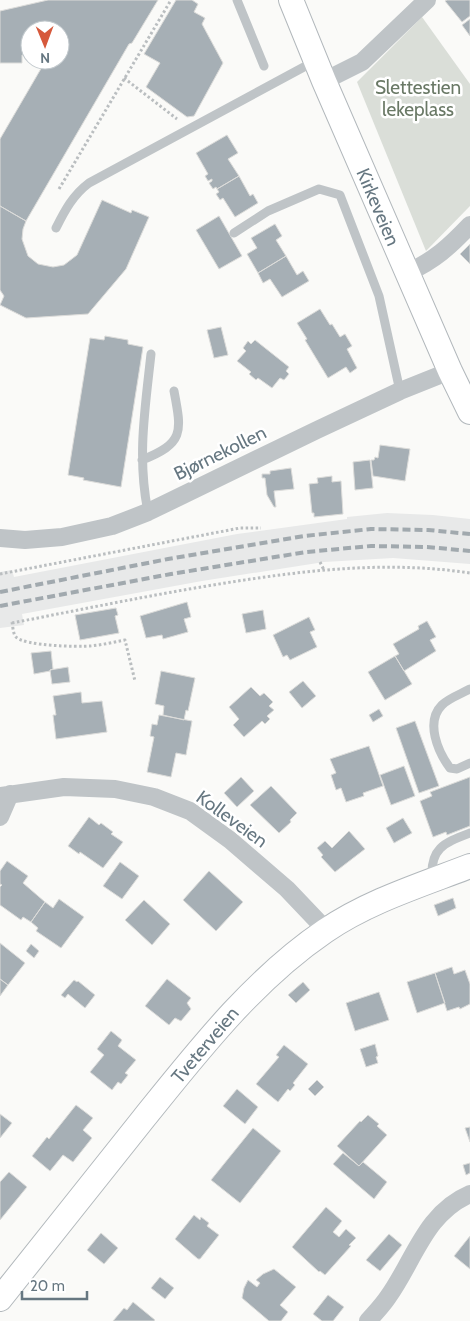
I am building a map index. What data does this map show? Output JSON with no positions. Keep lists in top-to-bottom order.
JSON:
{
  "streets": {
    "street": [
      "Kirkeveien",
      "Bjørnekollen",
      "Kolleveien",
      "Tveterveien"
    ]
  },
  "crossings": [
    ["Kirkeveien", "Bjørnekollen"],
    ["Kolleveien", "Tveterveien"]
  ],
  "parks": ["Slettestien lekeplass"],
  "scale_bar": "20 m",
  "north": "bottom"
}
